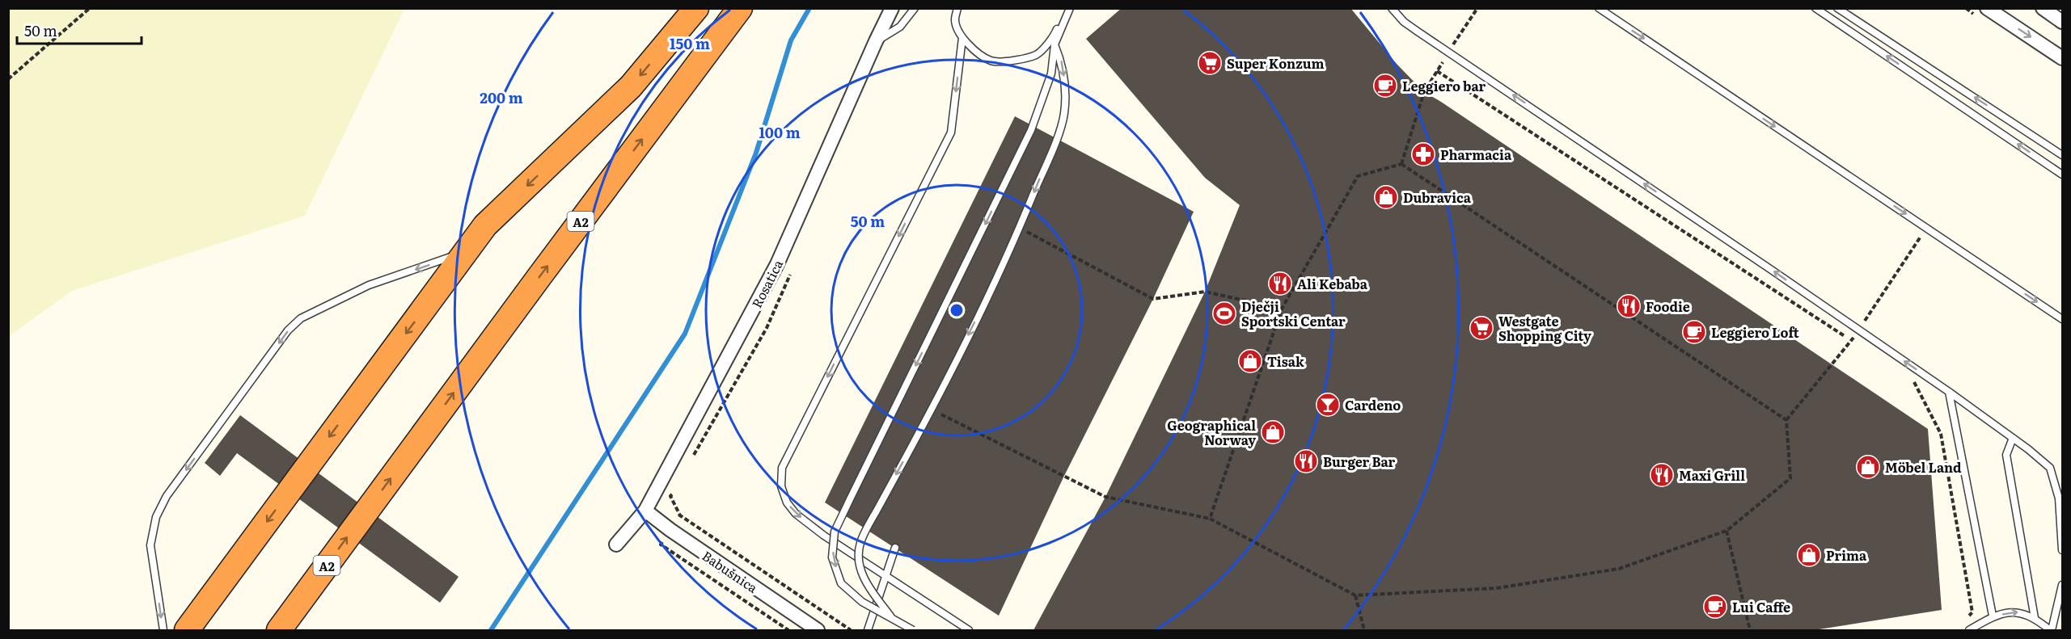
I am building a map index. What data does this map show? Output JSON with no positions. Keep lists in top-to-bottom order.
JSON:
{
  "streets": {
    "highway": ["A2"],
    "street": ["Rosatica", "Babušnica"]
  },
  "crossings": [
    ["Rosatica", "Babušnica"]
  ],
  "places": {
    "supermarket": ["Super Konzum", "Westgate Shopping City"],
    "cafe": ["Leggiero bar", "Leggiero Loft", "Lui Caffe"],
    "pharmacy": ["Pharmacia"],
    "shop": [
      "Dubravica",
      "Tisak",
      "Geographical Norway",
      "Möbel Land",
      "Prima"
    ],
    "restaurant": [
      "Ali Kebaba",
      "Foodie",
      "Burger Bar",
      "Maxi Grill"
    ],
    "sports": ["Dječji Sportski Centar"],
    "bar": ["Cardeno"]
  },
  "scale_bar": "50 m",
  "rings": [
    "150 m",
    "200 m",
    "100 m",
    "50 m"
  ]
}
